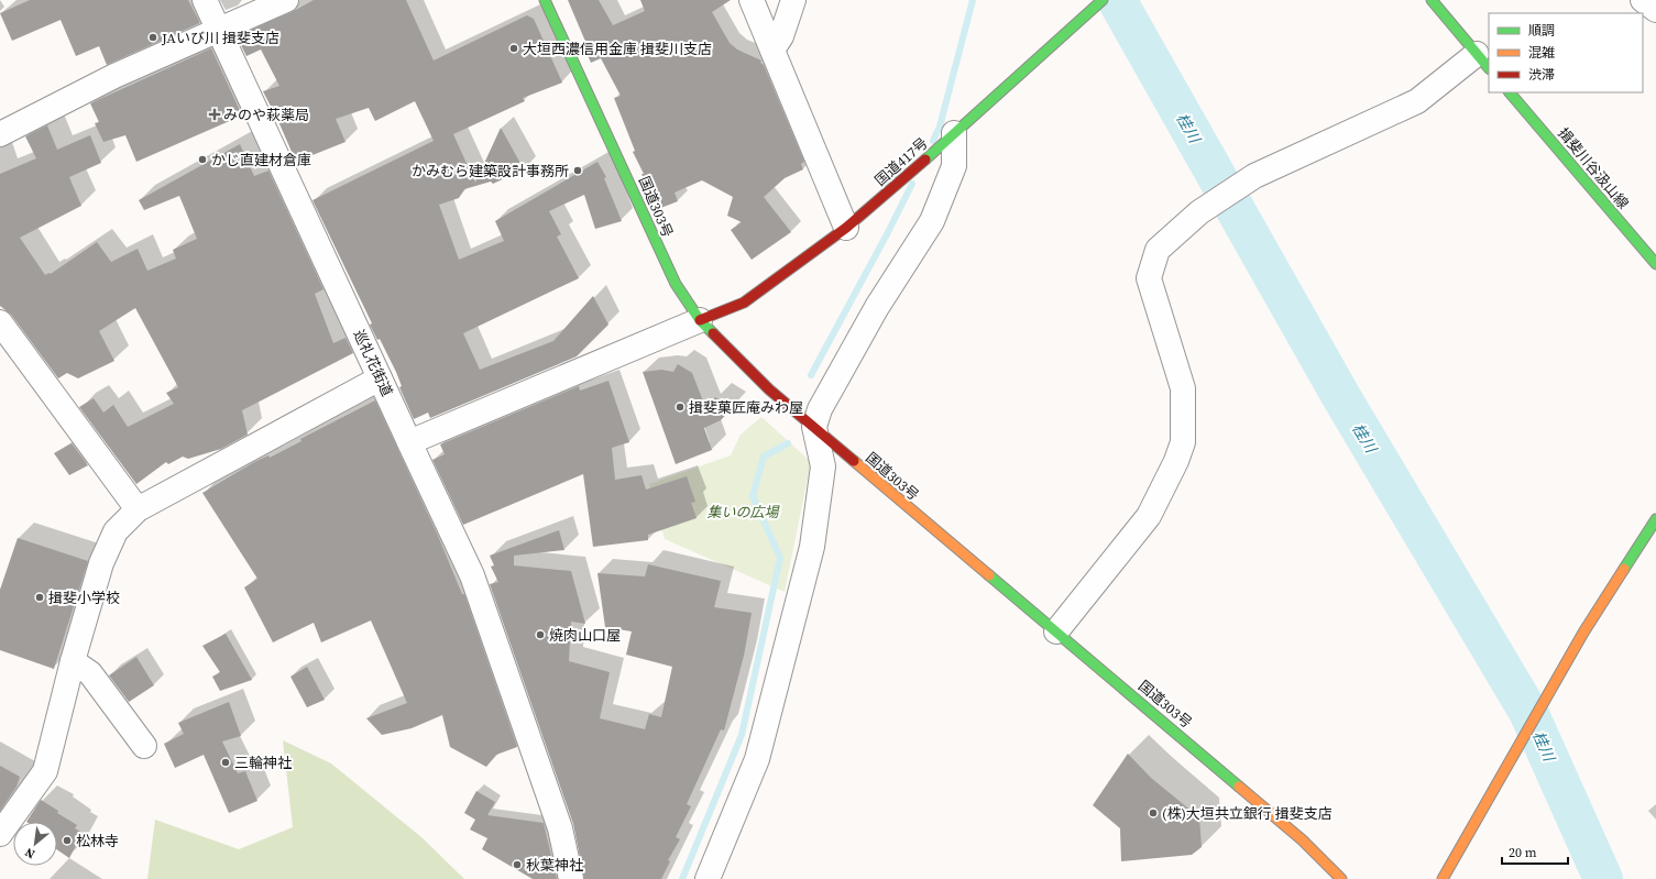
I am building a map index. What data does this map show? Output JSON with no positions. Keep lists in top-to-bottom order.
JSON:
{
  "streets": {
    "main road": ["国道417号", "揖斐川谷汲山線", "国道303号"],
    "street": ["巡礼花街道"]
  },
  "crossings": [
    ["国道417号", "国道303号"]
  ],
  "water": ["桂川"],
  "parks": ["集いの広場"],
  "places": {
    "other": [
      "JAいび川 揖斐支店",
      "大垣西濃信用金庫 揖斐川支店",
      "かじ直建材倉庫",
      "かみむら建築設計事務所",
      "揖斐菓匠庵みわ屋",
      "揖斐小学校",
      "焼肉山口屋",
      "三輪神社",
      "(株)大垣共立銀行 揖斐支店",
      "松林寺",
      "秋葉神社"
    ],
    "health": ["みのや萩薬局"]
  },
  "legend": ["順調", "混雑", "渋滞"],
  "scale_bar": "20 m",
  "north": "bottom left"
}
